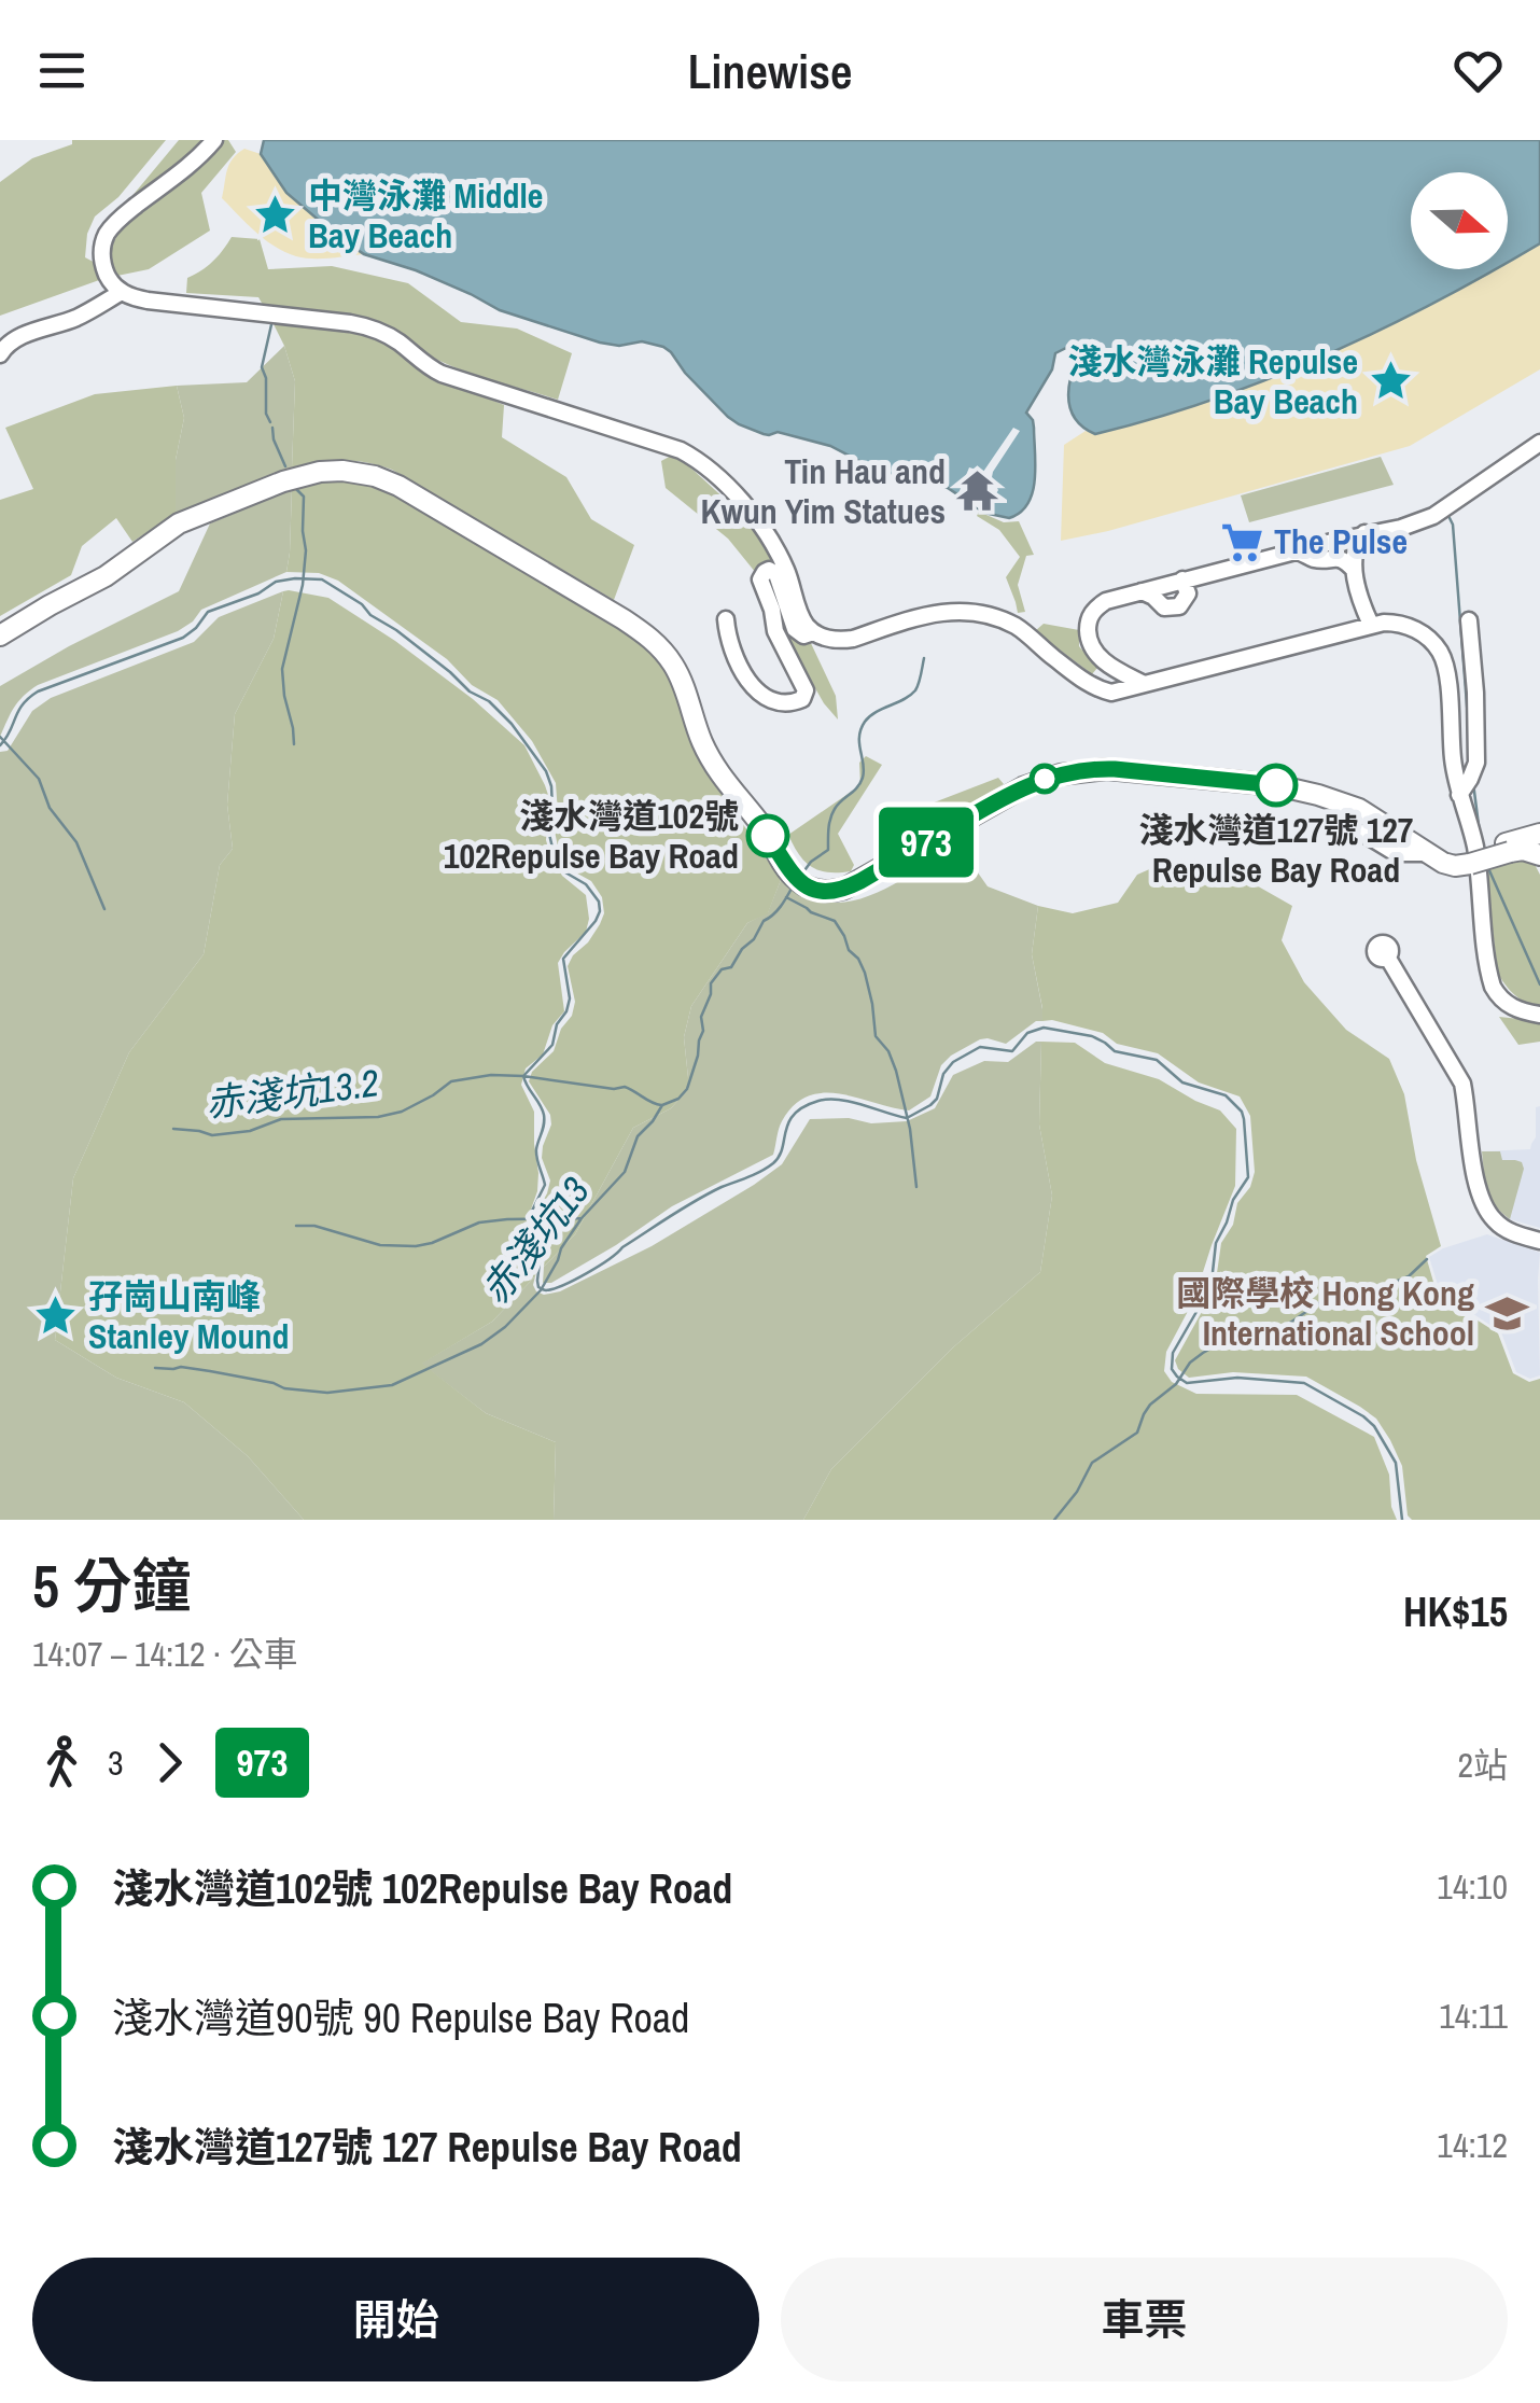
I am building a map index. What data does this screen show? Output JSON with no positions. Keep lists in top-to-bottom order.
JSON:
{
  "water": ["赤淺坑13.2", "赤淺坑13"],
  "places": {
    "place": ["中灣泳灘 Middle Bay Beach", "淺水灣泳灘 Repulse Bay Beach", "孖崗山南峰 Stanley Mound"],
    "temple": ["Tin Hau and Kwun Yim Statues"],
    "supermarket": ["The Pulse"],
    "other": ["淺水灣道127號 127 Repulse Bay Road", "淺水灣道102號 102Repulse Bay Road"],
    "school or university": ["國際學校 Hong Kong International School"]
  },
  "lines": ["bus line 973"],
  "north": "right",
  "page": {
    "header": "Linewise",
    "on_map": "973",
    "heading": ["5 分鐘", "14:07 – 14:12 · 公車", "HK$15"],
    "legs": ["3", "973", "2站"],
    "list": [
      {
        "name": "淺水灣道102號 102Repulse Bay Road",
        "value": "14:10"
      },
      {
        "name": "淺水灣道90號 90 Repulse Bay Road",
        "value": "14:11"
      },
      {
        "name": "淺水灣道127號 127 Repulse Bay Road",
        "value": "14:12"
      }
    ],
    "buttons": ["開始", "車票"]
  }
}
